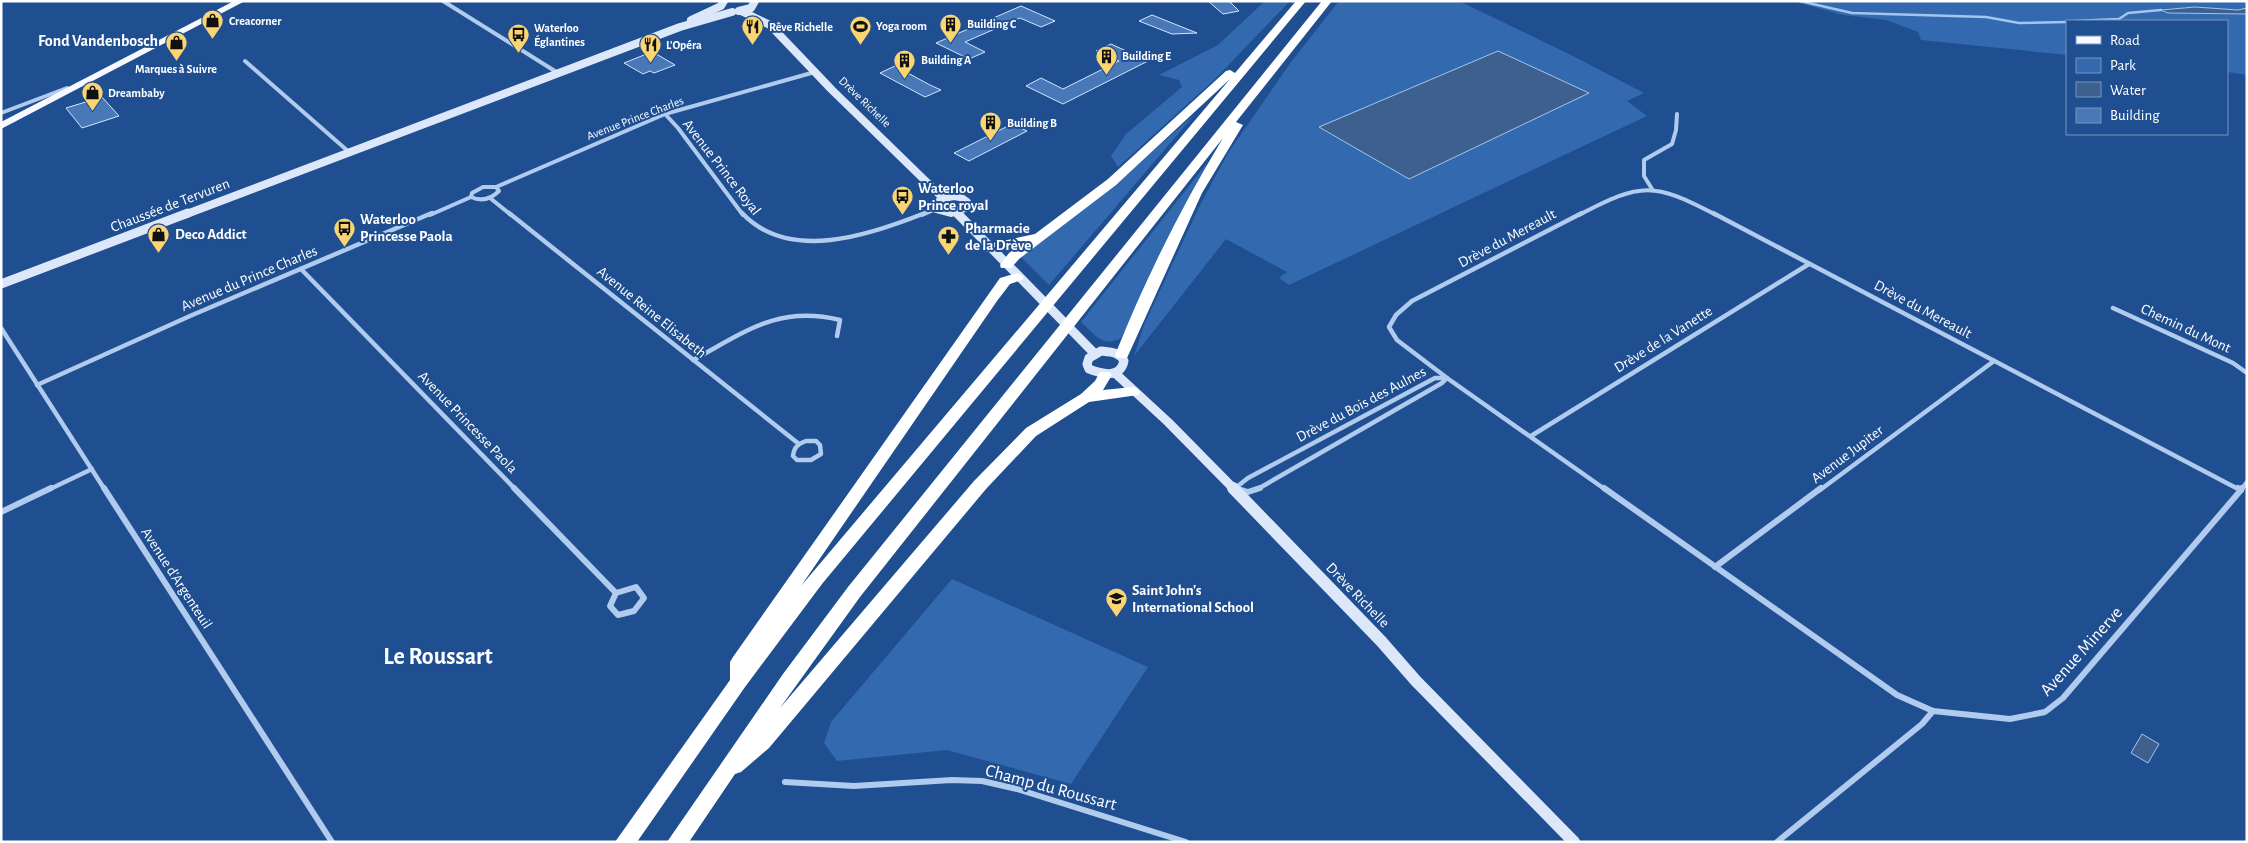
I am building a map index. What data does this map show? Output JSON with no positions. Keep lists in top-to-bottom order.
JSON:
{
  "streets": {
    "main road": ["Drève Richelle", "Chaussée de Tervuren"],
    "street": [
      "Avenue Prince Charles",
      "Avenue Prince Royal",
      "Drève du Mereault",
      "Avenue du Prince Charles",
      "Avenue Reine Elisabeth",
      "Chemin du Mont",
      "Drève de la Vanette",
      "Drève du Bois des Aulnes",
      "Avenue Princesse Paola",
      "Avenue Jupiter",
      "Avenue d'Argenteuil",
      "Avenue Minerve",
      "Champ du Roussart"
    ]
  },
  "crossings": [
    ["Drève Richelle", "Avenue Prince Charles"],
    ["Drève Richelle", "Chaussée de Tervuren"],
    ["Drève Richelle", "Drève du Bois des Aulnes"],
    ["Avenue Prince Charles", "Avenue Prince Royal"],
    ["Avenue Prince Charles", "Avenue du Prince Charles"],
    ["Drève du Mereault", "Drève de la Vanette"],
    ["Drève du Mereault", "Drève du Bois des Aulnes"],
    ["Drève du Mereault", "Avenue Jupiter"],
    ["Drève du Mereault", "Avenue Minerve"],
    ["Avenue du Prince Charles", "Avenue Princesse Paola"],
    ["Avenue du Prince Charles", "Avenue d'Argenteuil"]
  ],
  "districts": ["Fond Vandenbosch", "Le Roussart"],
  "places": {
    "shop": [
      "Creacorner",
      "Marques à Suivre",
      "Dreambaby",
      "Deco Addict"
    ],
    "building": [
      "Building C",
      "Building E",
      "Building A",
      "Building B"
    ],
    "sports": ["Yoga room"],
    "restaurant": ["Rêve Richelle", "L'Opéra"],
    "bus stop": ["Waterloo Églantines", "Waterloo Prince royal", "Waterloo Princesse Paola"],
    "pharmacy": ["Pharmacie de la Drève"],
    "school or university": ["Saint John's International School"]
  },
  "legend": [
    "Road",
    "Park",
    "Water",
    "Building"
  ]
}
